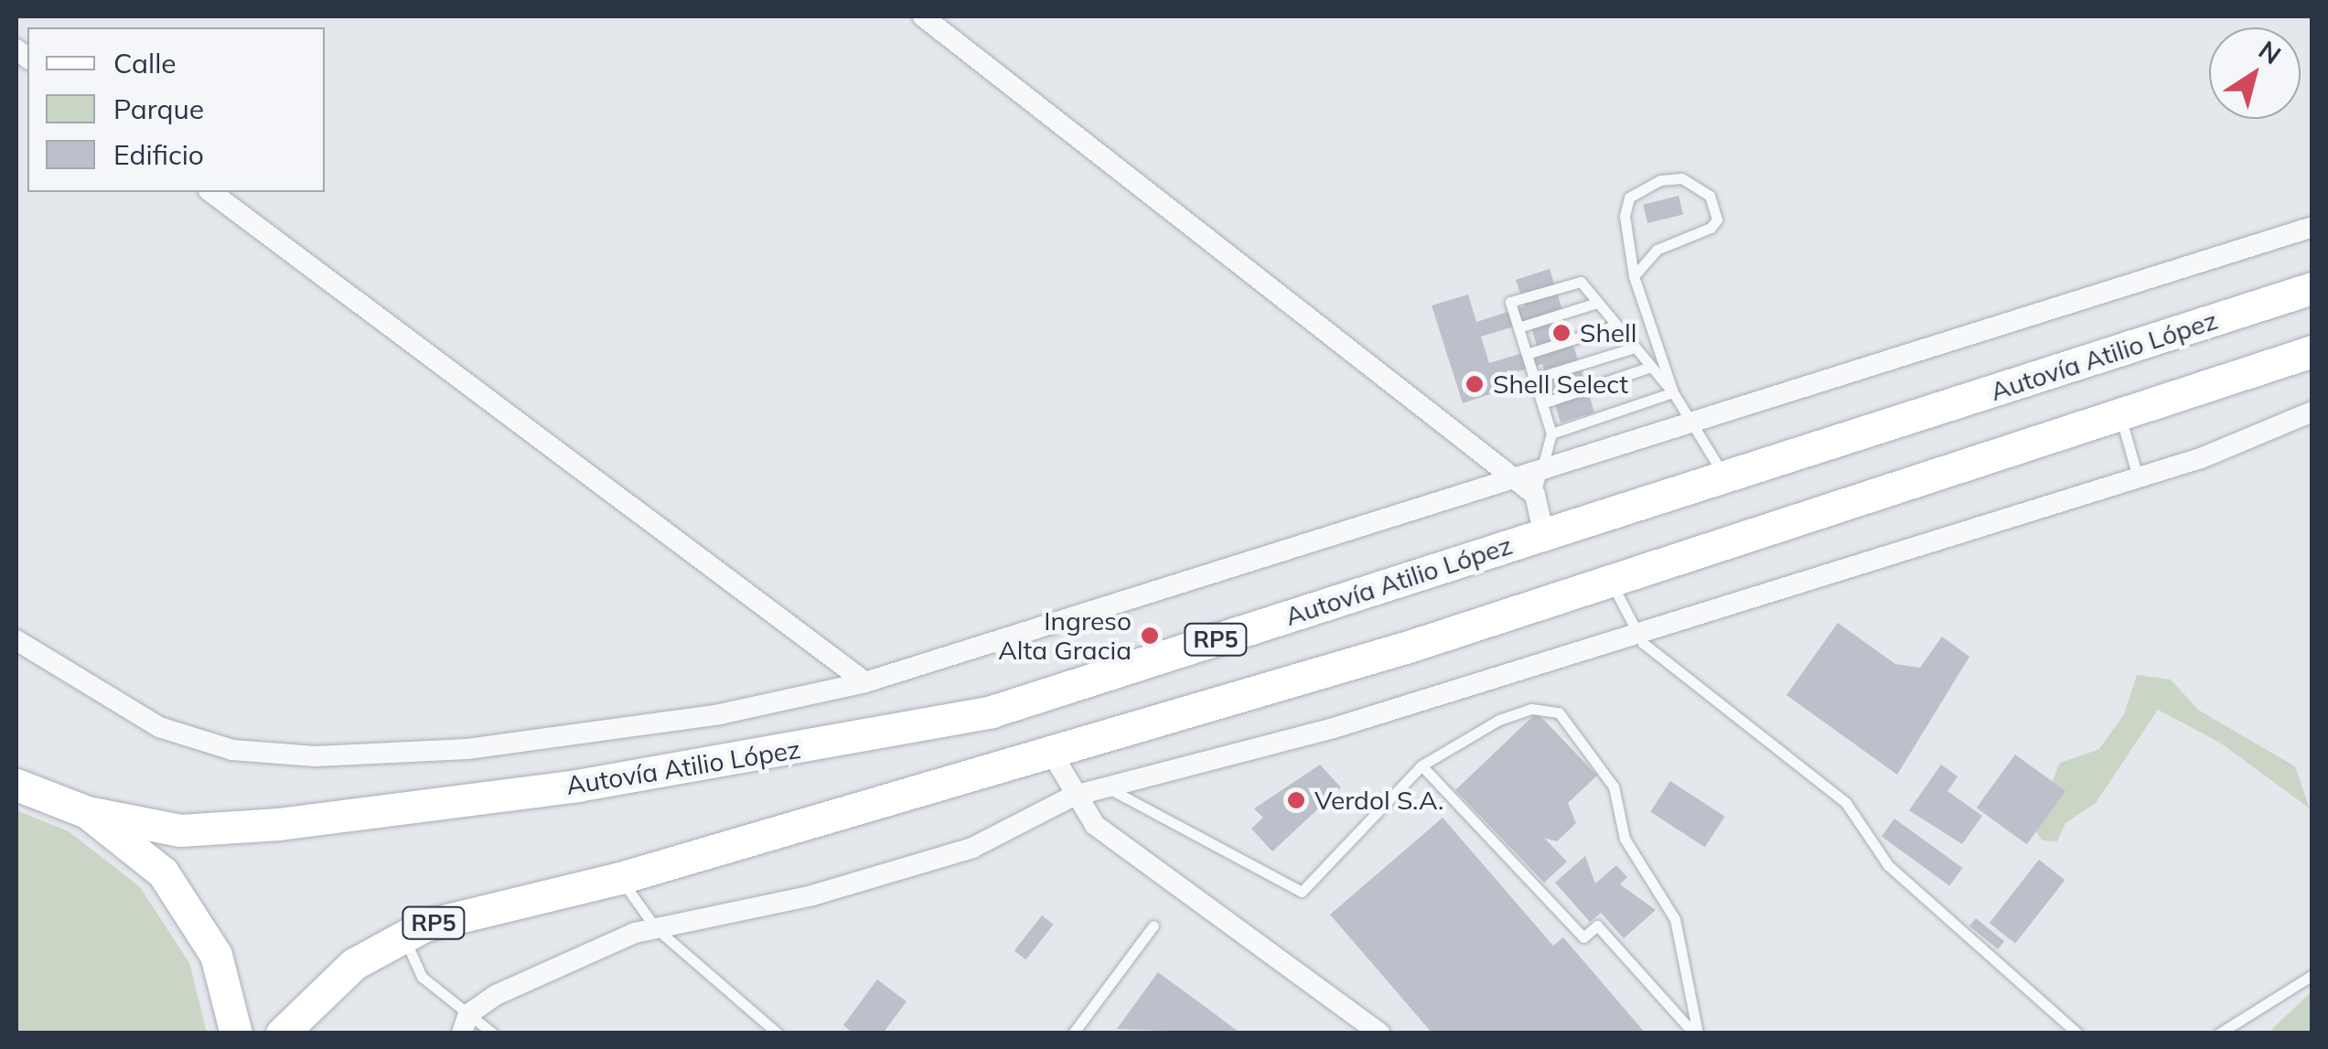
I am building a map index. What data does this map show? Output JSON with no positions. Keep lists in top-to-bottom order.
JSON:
{
  "streets": {
    "main road": ["Autovía Atilio López", "RP5"]
  },
  "places": [
    "Shell",
    "Shell Select",
    "Ingreso Alta Gracia",
    "Verdol S.A."
  ],
  "legend": ["Calle", "Parque", "Edificio"],
  "north": "top right"
}
